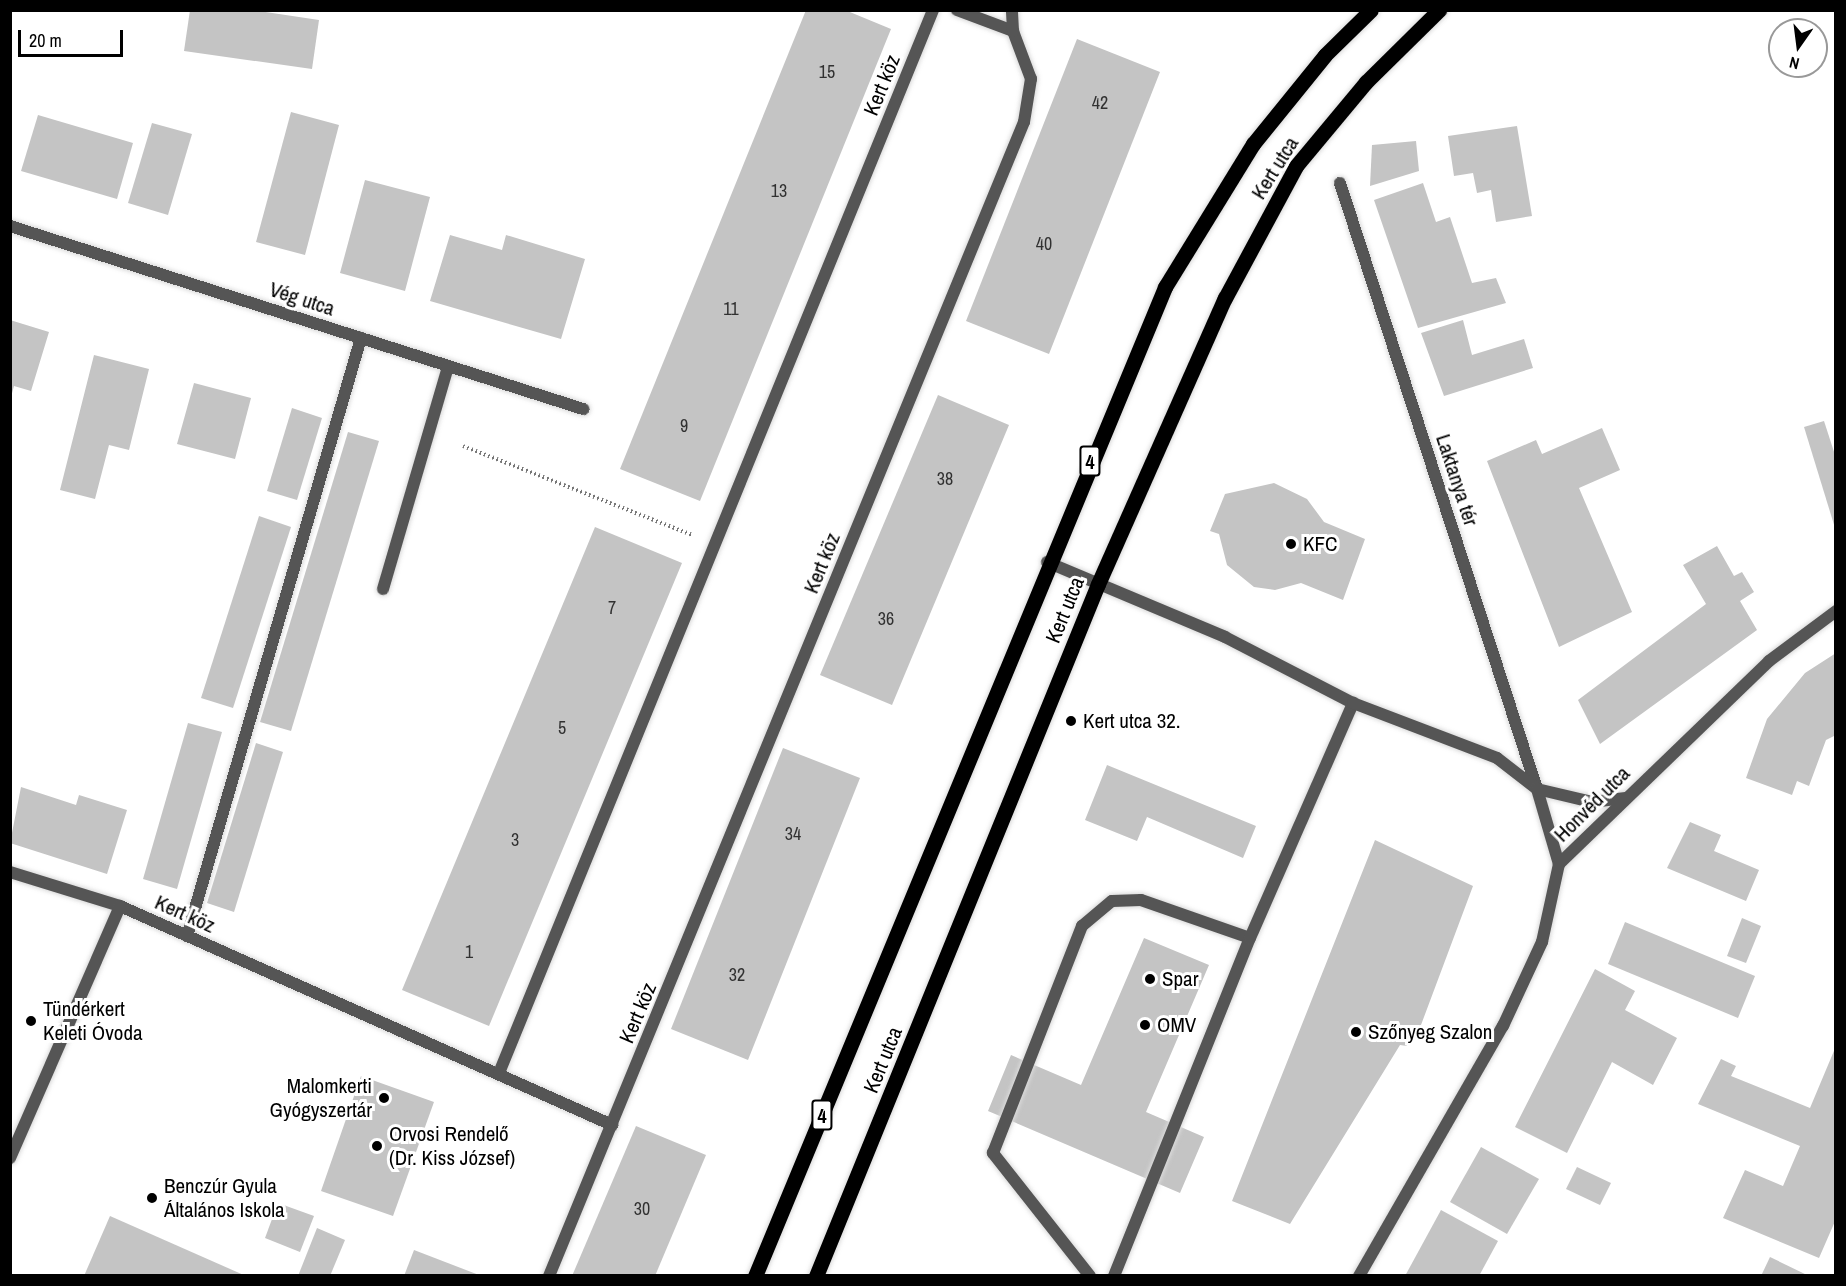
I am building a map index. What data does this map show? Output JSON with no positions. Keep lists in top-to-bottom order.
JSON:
{
  "streets": {
    "main road": ["Kert utca", "4"],
    "street": [
      "Kert köz",
      "Vég utca",
      "Laktanya tér",
      "Honvéd utca"
    ]
  },
  "crossings": [
    ["Laktanya tér", "Honvéd utca"]
  ],
  "places": [
    "KFC",
    "Kert utca 32.",
    "Spar",
    "Tündérkert Keleti Óvoda",
    "OMV",
    "Szőnyeg Szalon",
    "Malomkerti Gyógyszertár",
    "Orvosi Rendelő (Dr. Kiss József)",
    "Benczúr Gyula Általános Iskola"
  ],
  "house_numbers": [
    "15",
    "42",
    "13",
    "40",
    "11",
    "9",
    "38",
    "7",
    "36",
    "5",
    "34",
    "3",
    "1",
    "32",
    "30"
  ],
  "scale_bar": "20 m",
  "north": "bottom"
}
